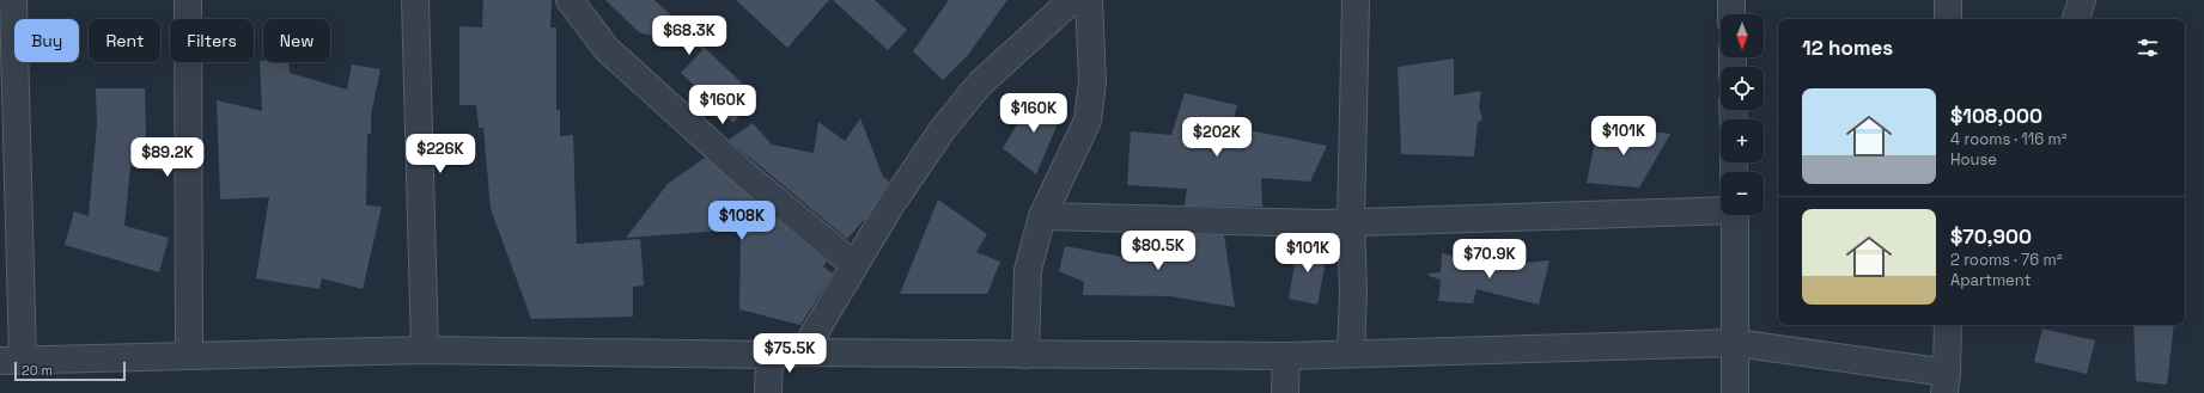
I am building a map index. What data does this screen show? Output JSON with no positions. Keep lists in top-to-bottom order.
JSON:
{
  "scale_bar": "20 m",
  "north": "bottom",
  "page": {
    "map_buttons": ["+", "−"],
    "price": [
      "$68.3K",
      "$160K",
      "$160K",
      "$101K",
      "$202K",
      "$226K",
      "$89.2K",
      "$108K",
      "$80.5K",
      "$101K",
      "$70.9K",
      "$75.5K"
    ],
    "chip": [
      "Buy",
      "Rent",
      "Filters",
      "New"
    ],
    "heading": "12 homes",
    "list": [
      {
        "name": "$108,000",
        "note": "4 rooms · 116 m² · House"
      },
      {
        "name": "$70,900",
        "note": "2 rooms · 76 m² · Apartment"
      }
    ],
    "scale": "20 m"
  }
}
